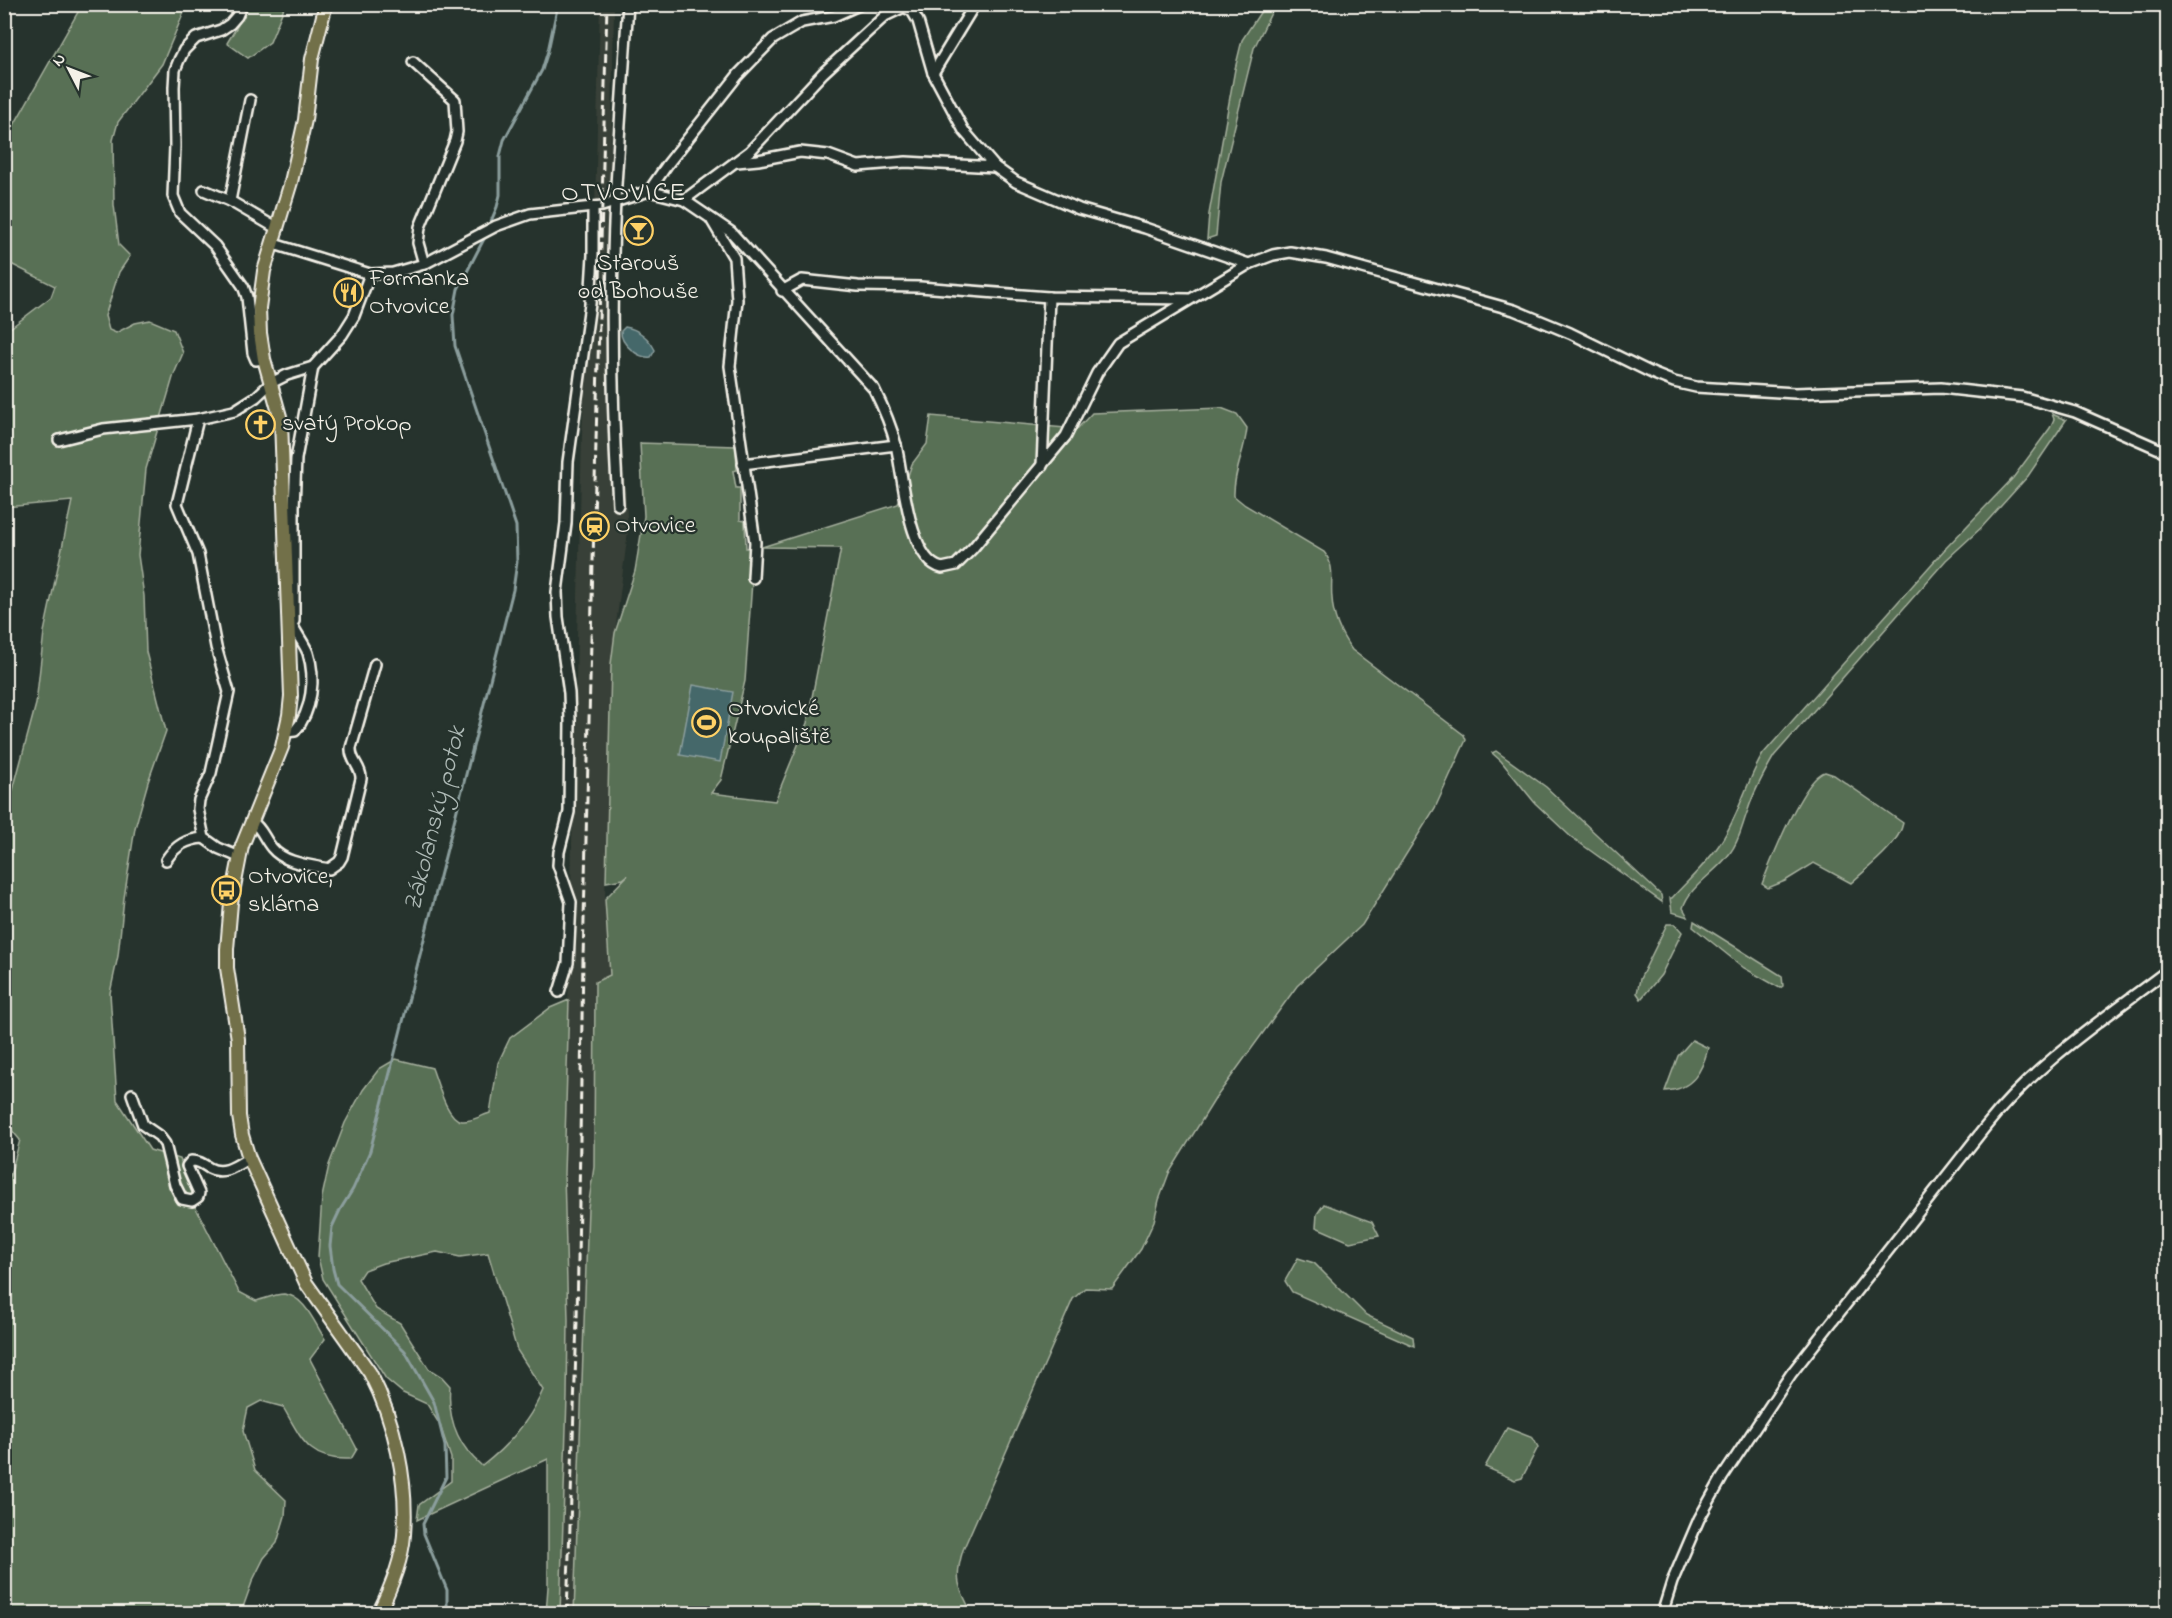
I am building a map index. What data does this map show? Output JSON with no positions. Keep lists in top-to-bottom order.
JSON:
{
  "districts": ["OTVOVICE"],
  "water": ["Zákolanský potok"],
  "places": {
    "bar": ["Starouš od Bohouše"],
    "restaurant": ["Formanka Otvovice"],
    "church": ["svatý Prokop"],
    "station": ["Otvovice"],
    "sports": ["Otvovické koupaliště"],
    "bus stop": ["Otvovice, sklárna"]
  },
  "north": "top left"
}
